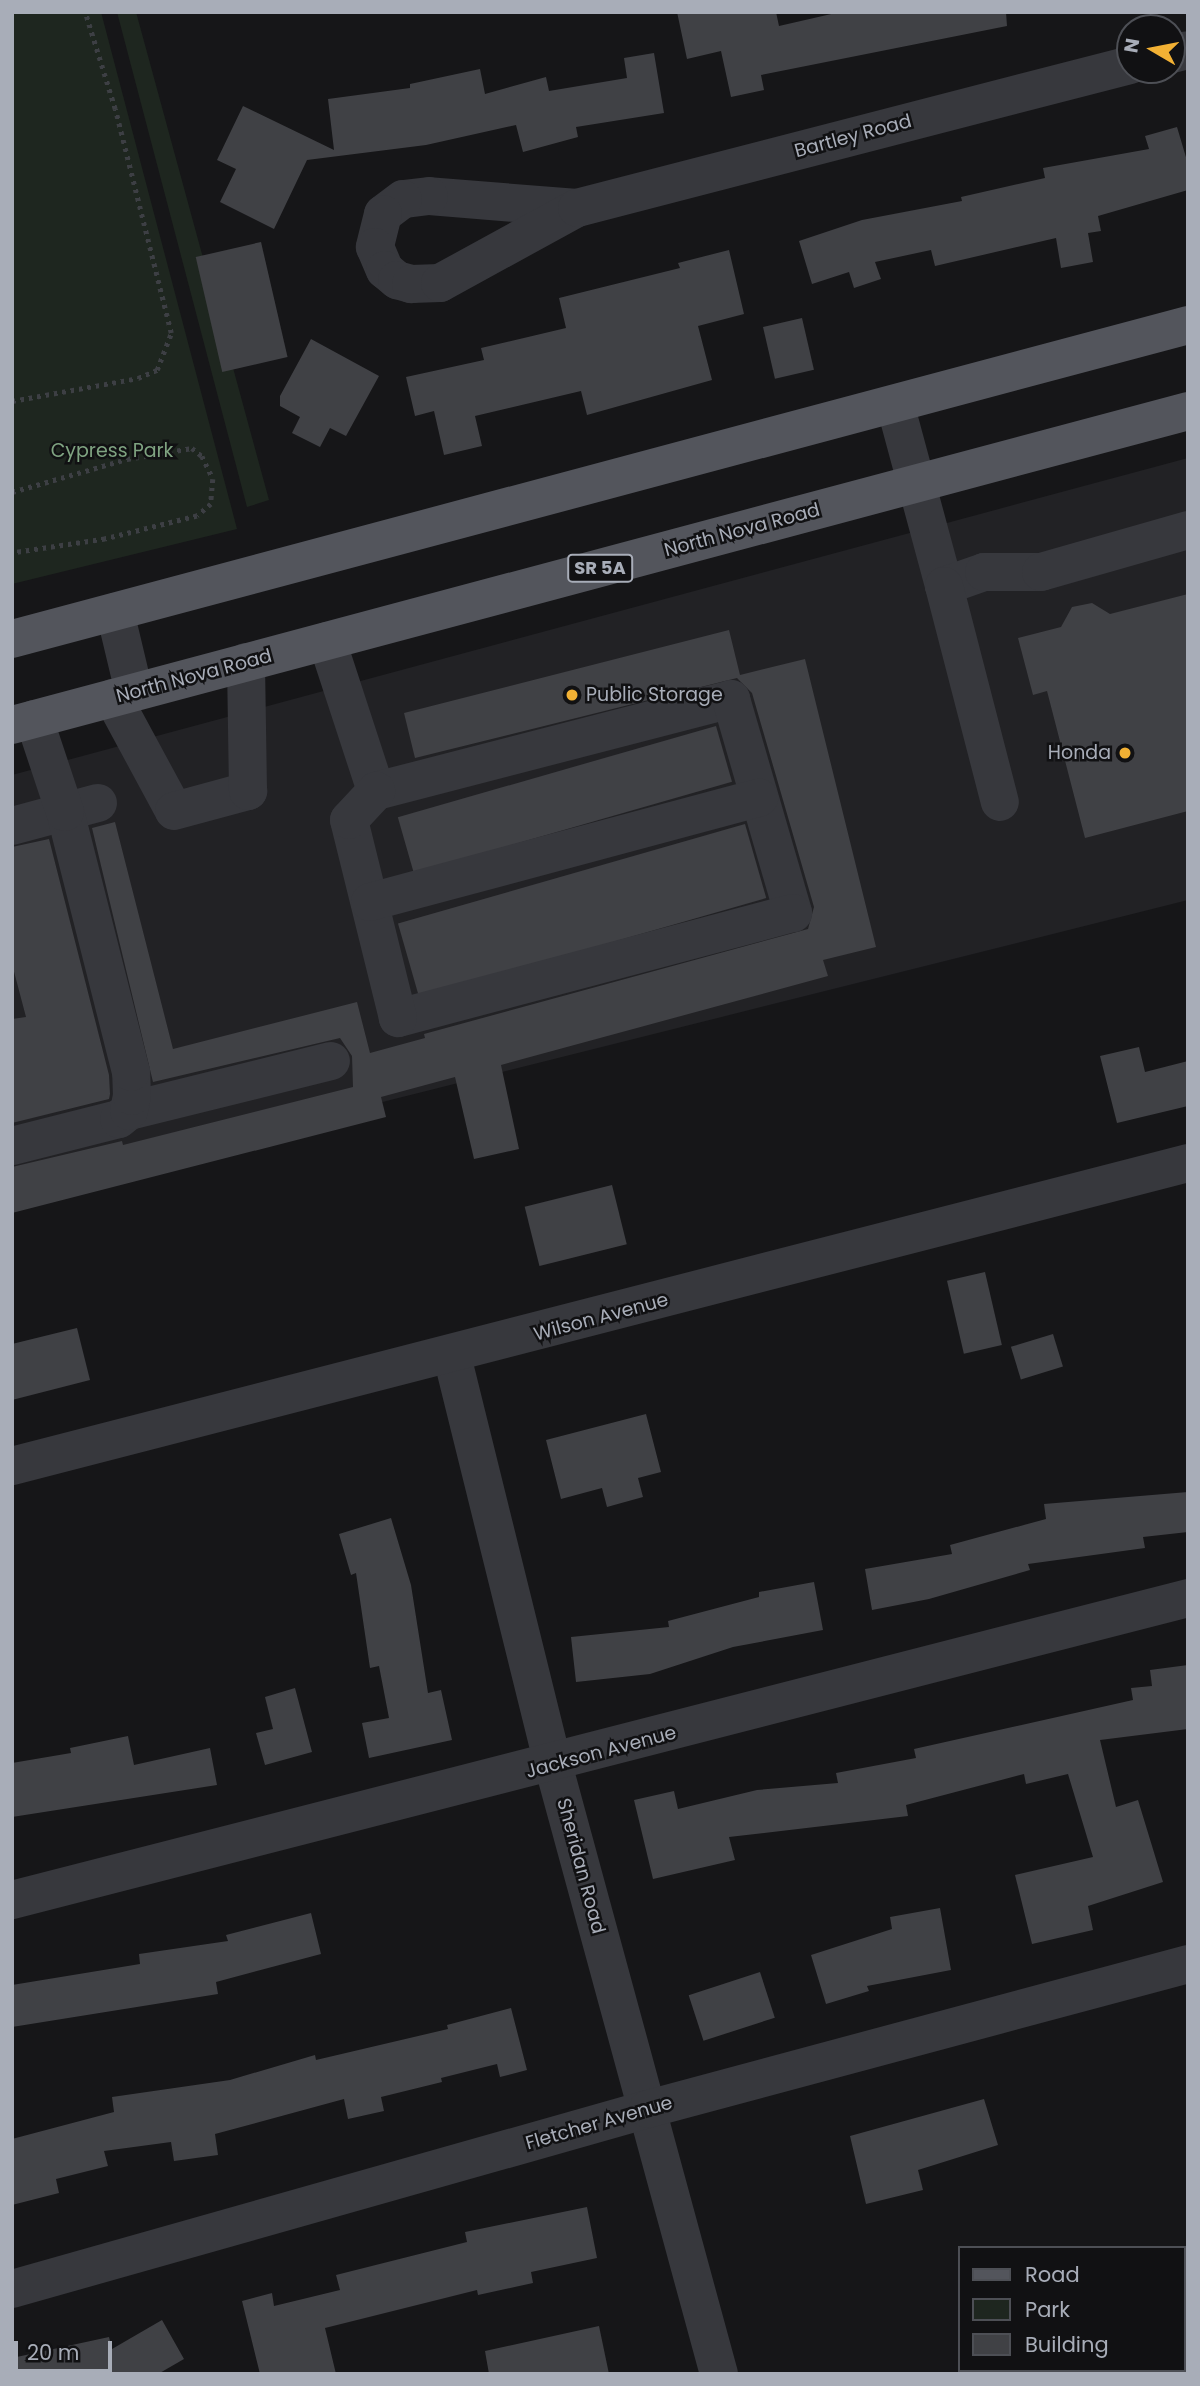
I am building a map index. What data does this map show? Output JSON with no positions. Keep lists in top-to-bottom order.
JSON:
{
  "streets": {
    "main road": ["North Nova Road", "SR 5A"],
    "street": [
      "Bartley Road",
      "Wilson Avenue",
      "Jackson Avenue",
      "Sheridan Road",
      "Fletcher Avenue"
    ]
  },
  "crossings": [
    ["Wilson Avenue", "Sheridan Road"],
    ["Jackson Avenue", "Sheridan Road"],
    ["Sheridan Road", "Fletcher Avenue"]
  ],
  "parks": ["Cypress Park"],
  "places": ["Public Storage", "Honda"],
  "legend": ["Road", "Park", "Building"],
  "scale_bar": "20 m",
  "north": "left"
}
